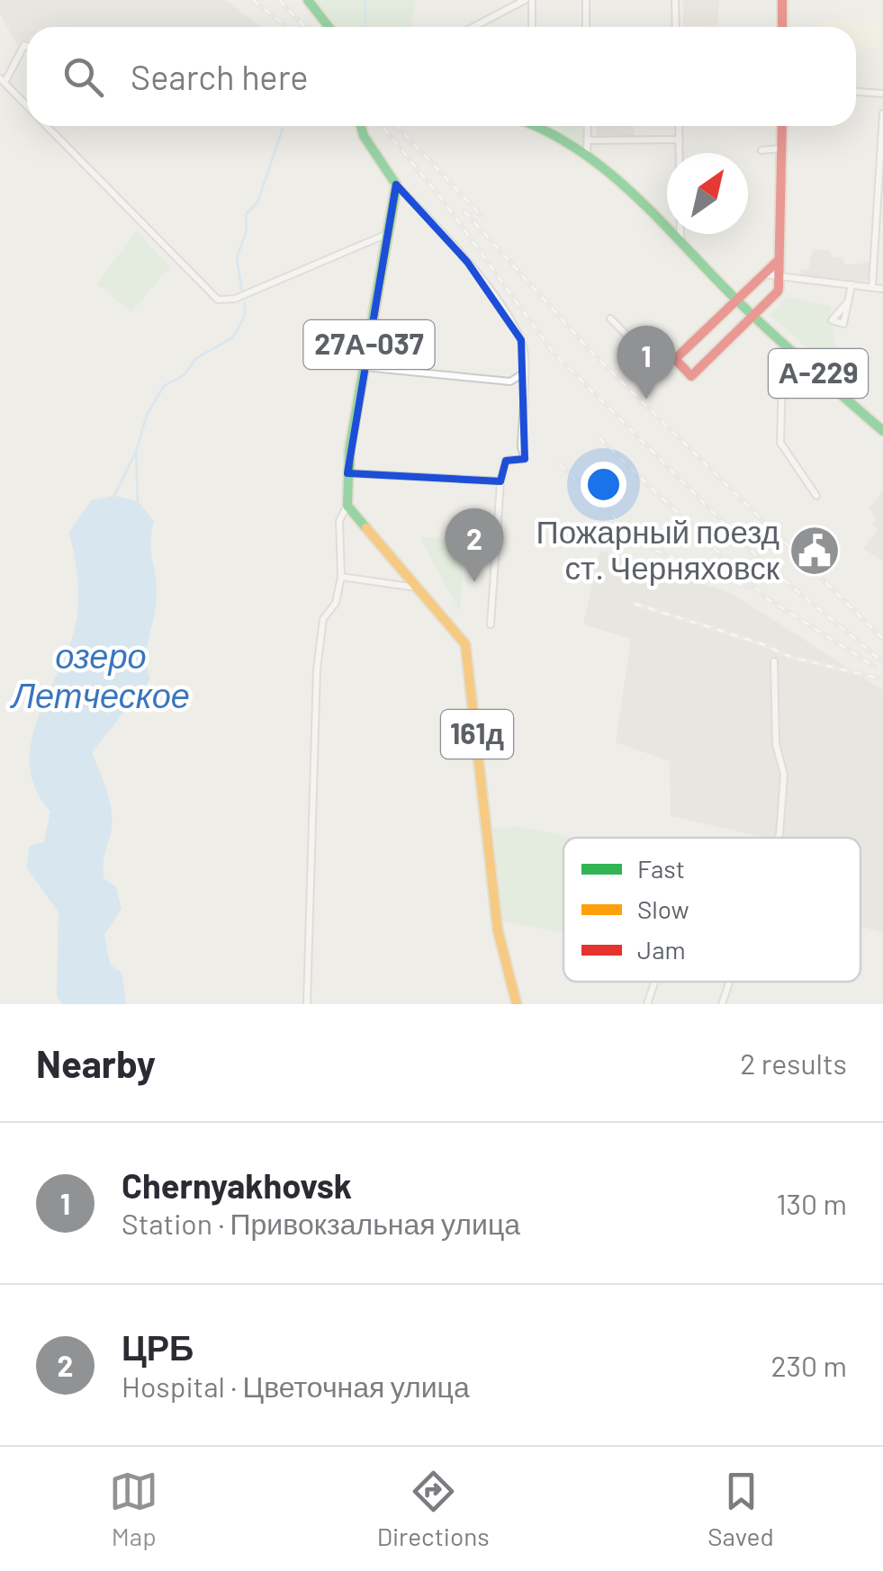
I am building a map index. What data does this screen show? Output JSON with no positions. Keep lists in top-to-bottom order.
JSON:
{
  "streets": {
    "main road": ["27А-037", "А-229", "161д"]
  },
  "crossings": [
    ["27А-037", "161д"]
  ],
  "water": ["озеро Летческое"],
  "places": {
    "public building": ["Пожарный поезд ст. Черняховск"]
  },
  "legend": ["Fast", "Slow", "Jam"],
  "north": "top right",
  "page": {
    "search": "Search here",
    "pins": ["1", "2"],
    "heading": ["Nearby", "2 results"],
    "list": [
      {
        "mark": "1",
        "name": "Chernyakhovsk",
        "note": "Station · Привокзальная улица",
        "value": "130 m"
      },
      {
        "mark": "2",
        "name": "ЦРБ",
        "note": "Hospital · Цветочная улица",
        "value": "230 m"
      }
    ],
    "nav": ["Map", "Directions", "Saved"]
  }
}
